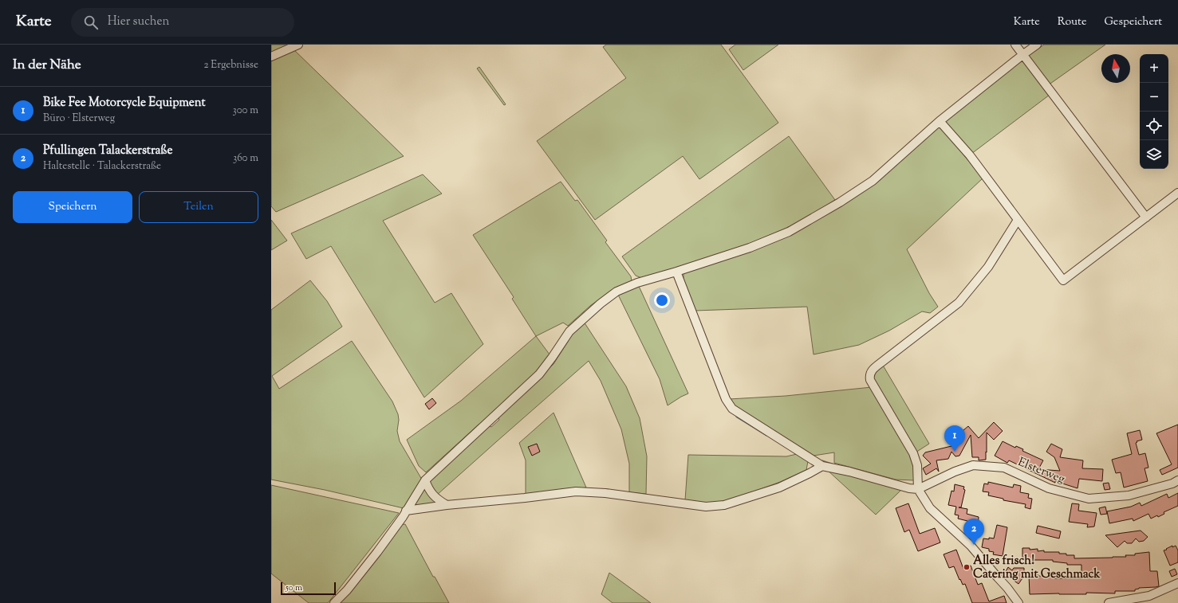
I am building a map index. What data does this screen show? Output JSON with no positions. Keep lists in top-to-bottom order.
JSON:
{
  "streets": {
    "street": ["Elsterweg"]
  },
  "places": ["Alles frisch! Catering mit Geschmack"],
  "scale_bar": "50 m",
  "north": "top",
  "page": {
    "header": "Karte",
    "search": "Hier suchen",
    "nav": ["Karte", "Route", "Gespeichert"],
    "heading": ["In der Nähe", "2 Ergebnisse"],
    "map_buttons": ["+", "−"],
    "list": [
      {
        "mark": "1",
        "name": "Bike Fee Motorcycle Equipment",
        "note": "Büro · Elsterweg",
        "value": "300 m"
      },
      {
        "mark": "2",
        "name": "Pfullingen Talackerstraße",
        "note": "Haltestelle · Talackerstraße",
        "value": "360 m"
      }
    ],
    "buttons": ["Speichern", "Teilen"],
    "pins": ["1", "2"],
    "scale": "50 m"
  }
}
